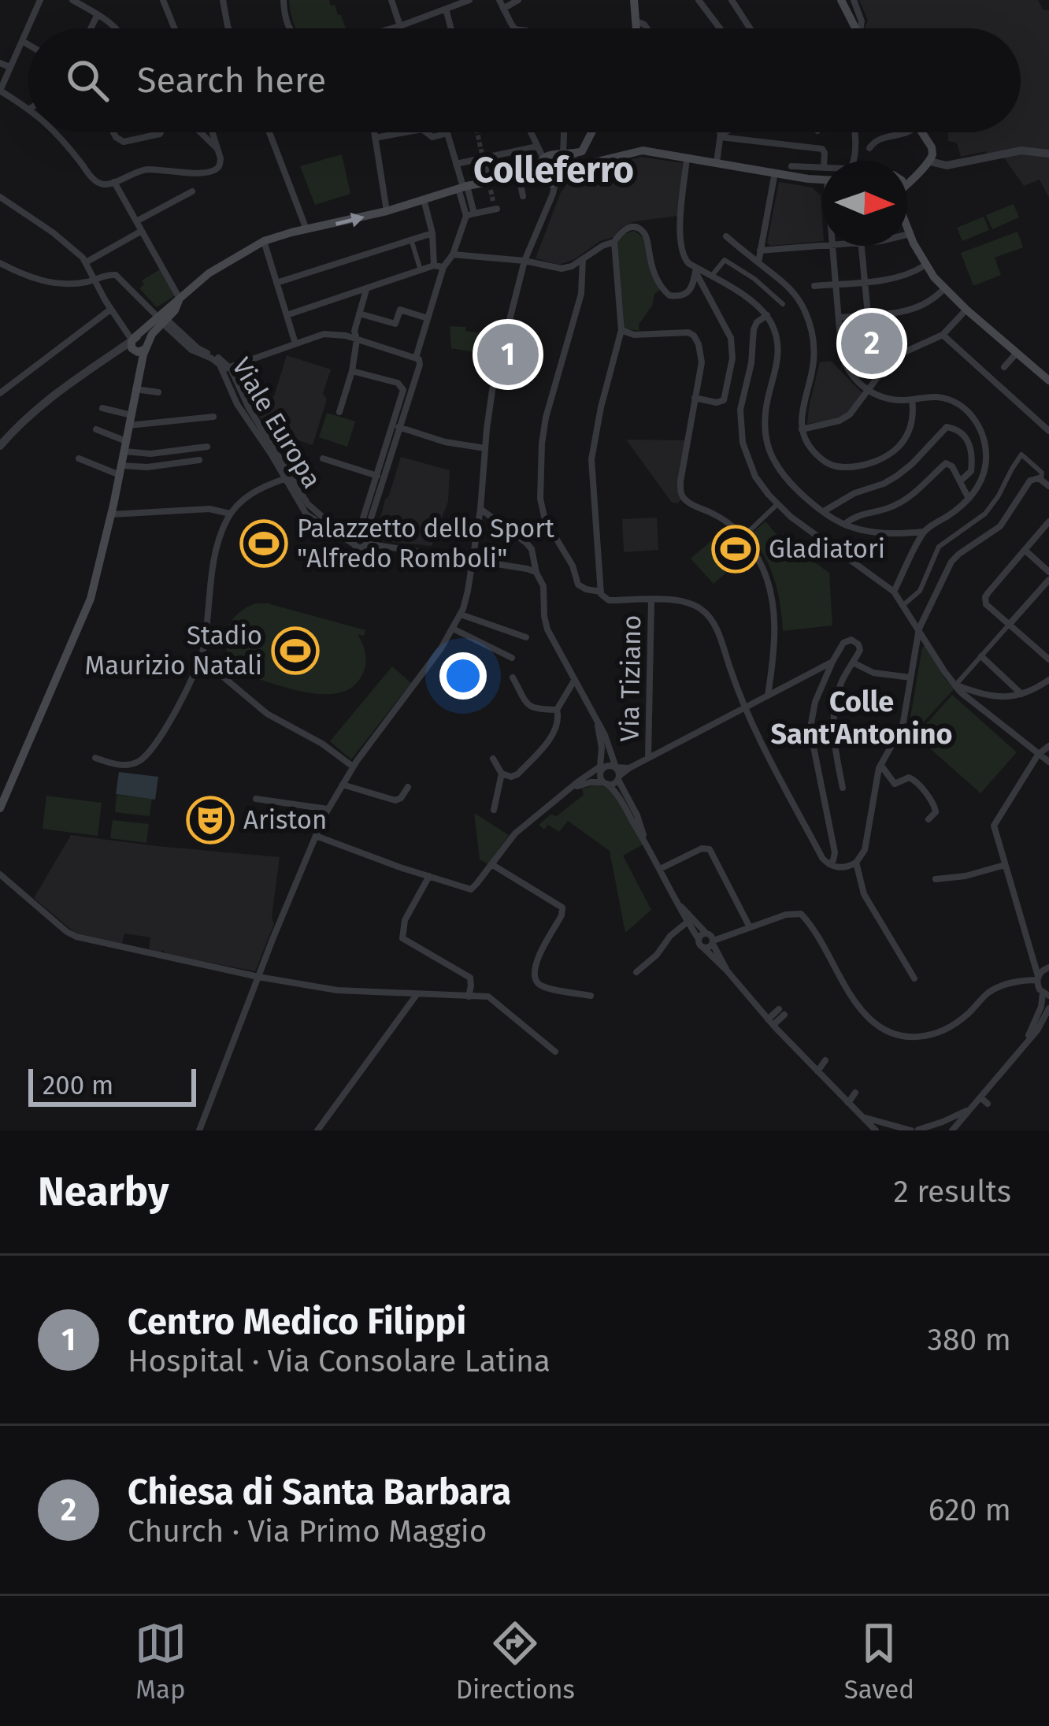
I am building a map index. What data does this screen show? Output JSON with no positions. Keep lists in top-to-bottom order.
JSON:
{
  "streets": {
    "street": ["Viale Europa", "Via Tiziano"]
  },
  "districts": ["Colleferro", "Colle Sant'Antonino"],
  "places": {
    "sports": ["Palazzetto dello Sport \"Alfredo Romboli\"", "Gladiatori", "Stadio Maurizio Natali"],
    "theatre": ["Ariston"]
  },
  "scale_bar": "200 m",
  "north": "right",
  "page": {
    "search": "Search here",
    "pins": ["2", "1"],
    "scale": "200 m",
    "heading": ["Nearby", "2 results"],
    "list": [
      {
        "mark": "1",
        "name": "Centro Medico Filippi",
        "note": "Hospital · Via Consolare Latina",
        "value": "380 m"
      },
      {
        "mark": "2",
        "name": "Chiesa di Santa Barbara",
        "note": "Church · Via Primo Maggio",
        "value": "620 m"
      }
    ],
    "nav": ["Map", "Directions", "Saved"]
  }
}
